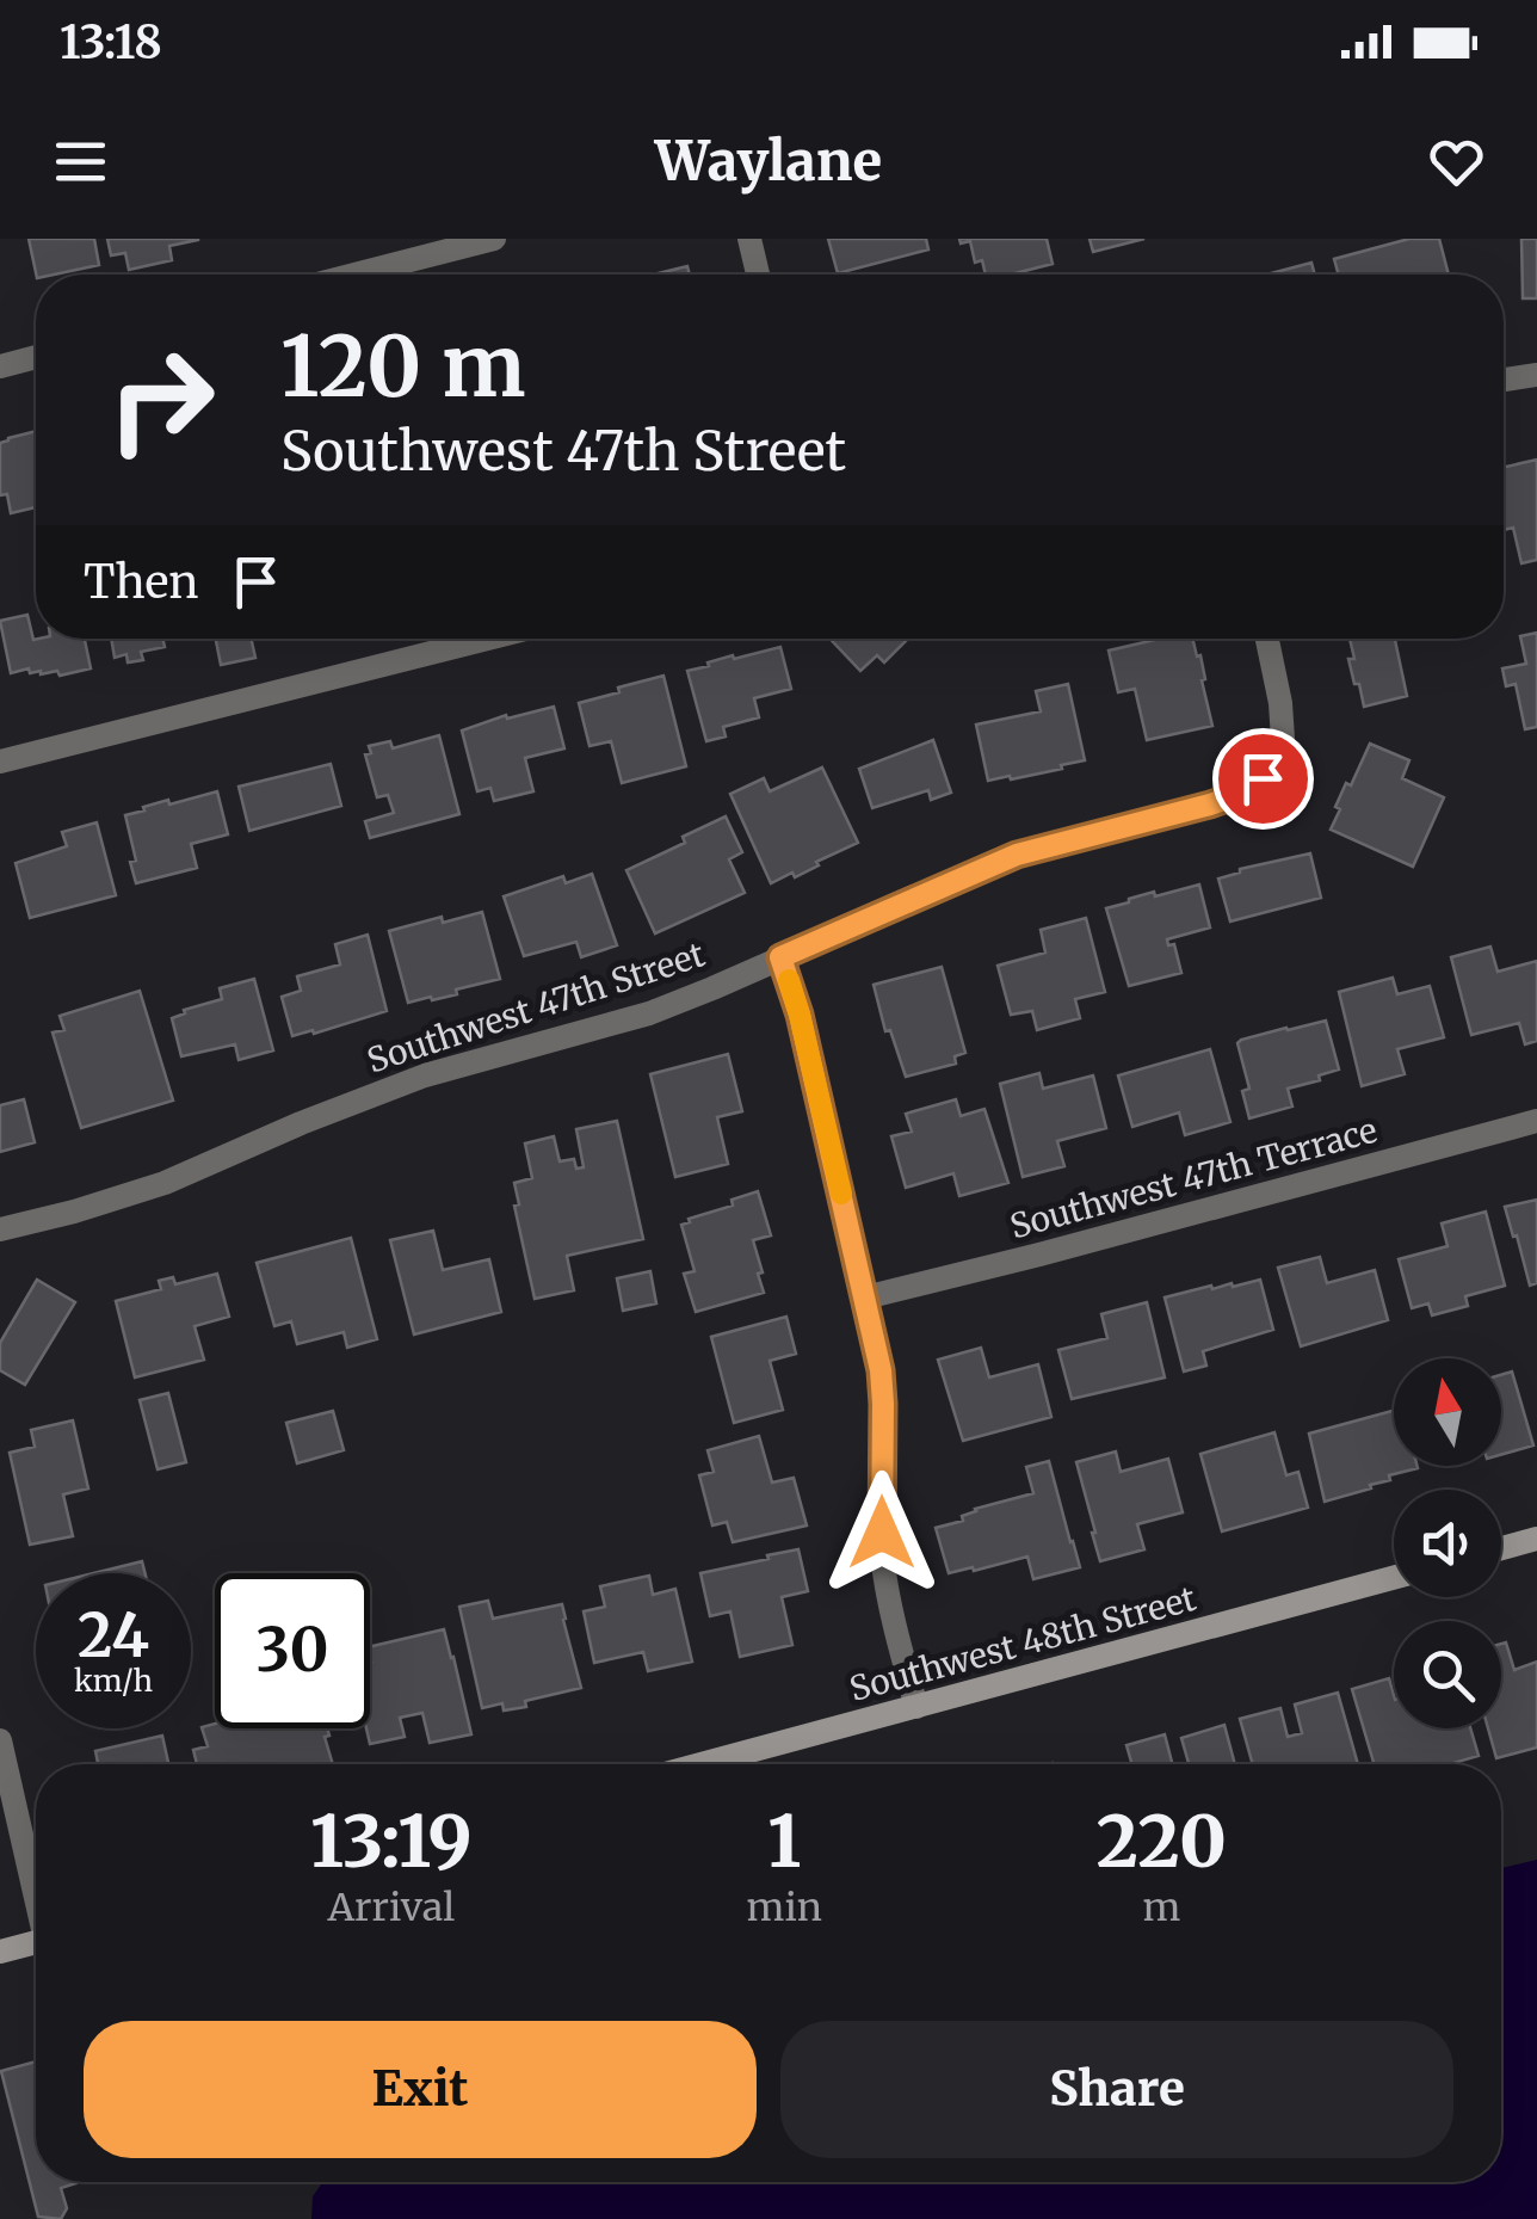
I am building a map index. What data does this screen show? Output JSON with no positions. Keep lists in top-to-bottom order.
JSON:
{
  "streets": {
    "street": ["Southwest 47th Street", "Southwest 47th Terrace", "Southwest 48th Street"]
  },
  "north": "top",
  "page": {
    "status": "13:18",
    "header": "Waylane",
    "turn": ["120 m", "Southwest 47th Street"],
    "then": "Then",
    "speed": "24 km/h",
    "limit": "30",
    "eta": [
      "13:19",
      "Arrival",
      "1",
      "min",
      "220",
      "m"
    ],
    "buttons": ["Exit", "Share"]
  }
}
